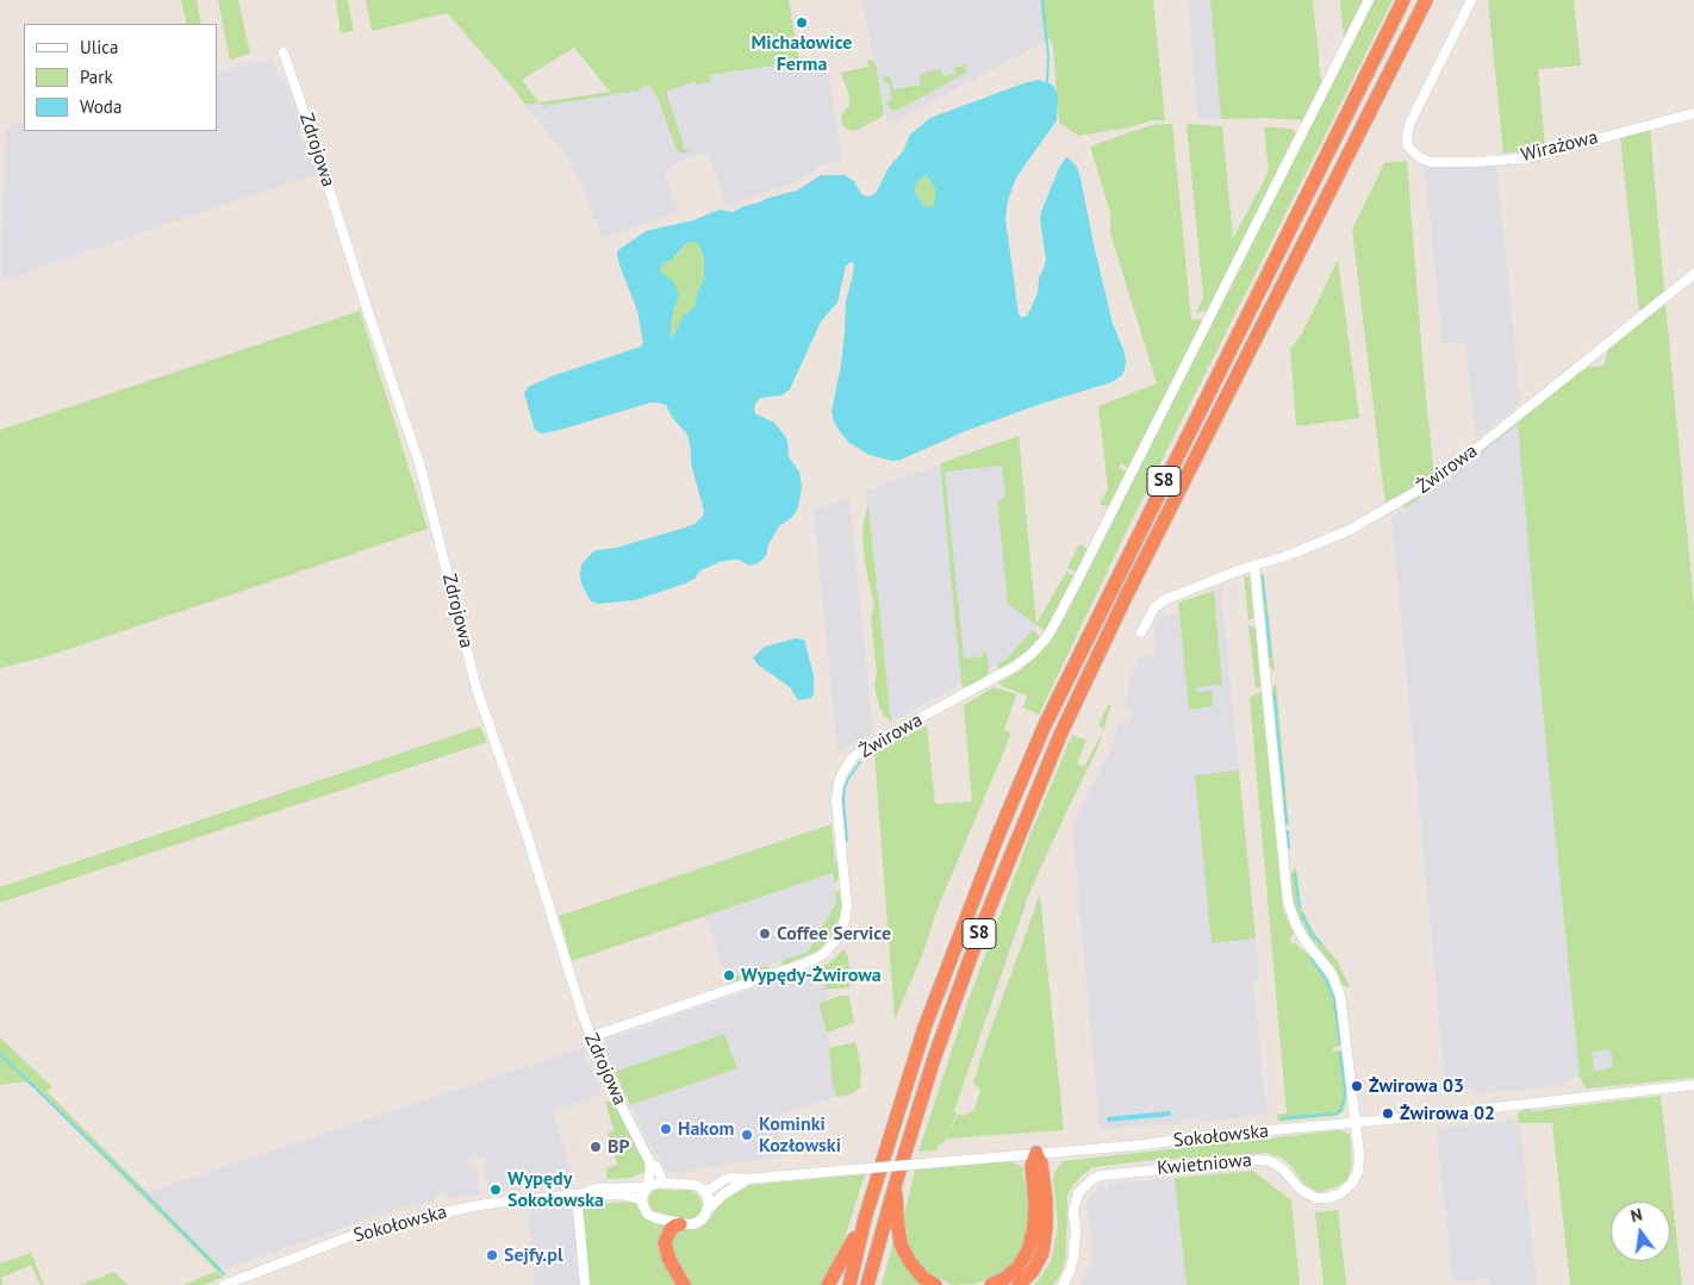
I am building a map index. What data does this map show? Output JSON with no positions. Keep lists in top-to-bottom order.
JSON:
{
  "streets": {
    "highway": ["S8"],
    "street": [
      "Wirażowa",
      "Zdrojowa",
      "Żwirowa",
      "Sokołowska",
      "Kwietniowa"
    ]
  },
  "crossings": [
    ["Zdrojowa", "Żwirowa"],
    ["Zdrojowa", "Sokołowska"],
    ["Żwirowa", "Kwietniowa"],
    ["Sokołowska", "Kwietniowa"]
  ],
  "places": [
    "Michałowice Ferma",
    "Coffee Service",
    "Wypędy-Żwirowa",
    "Żwirowa 03",
    "Żwirowa 02",
    "Hakom",
    "Kominki Kozłowski",
    "BP",
    "Wypędy Sokołowska",
    "Sejfy.pl"
  ],
  "legend": ["Ulica", "Park", "Woda"],
  "north": "top"
}
